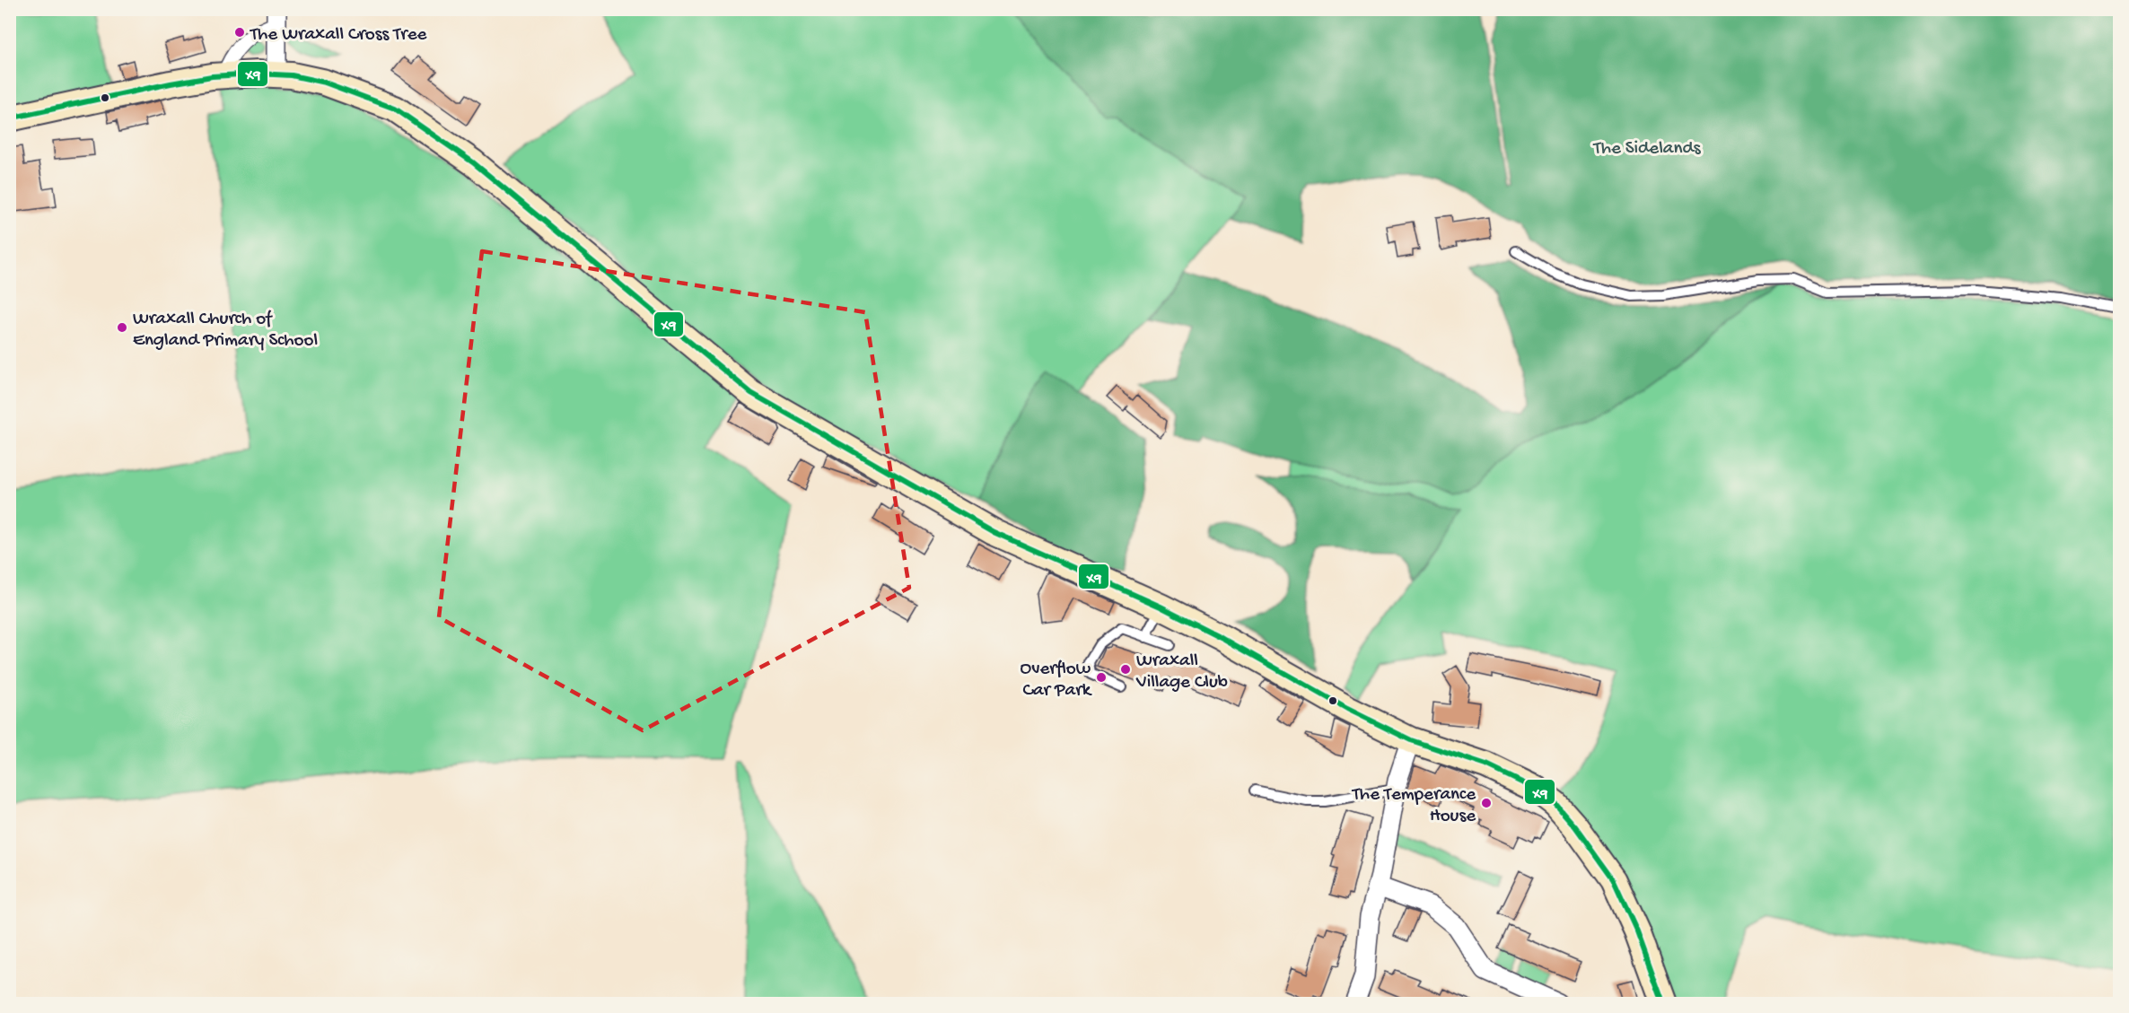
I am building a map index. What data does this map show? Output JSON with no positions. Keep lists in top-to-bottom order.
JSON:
{
  "parks": ["The Sidelands"],
  "places": [
    "The Wraxall Cross Tree",
    "Wraxall Church of England Primary School",
    "Wraxall Village Club",
    "Overflow Car Park",
    "The Temperance House"
  ],
  "lines": ["transit line X9"]
}
